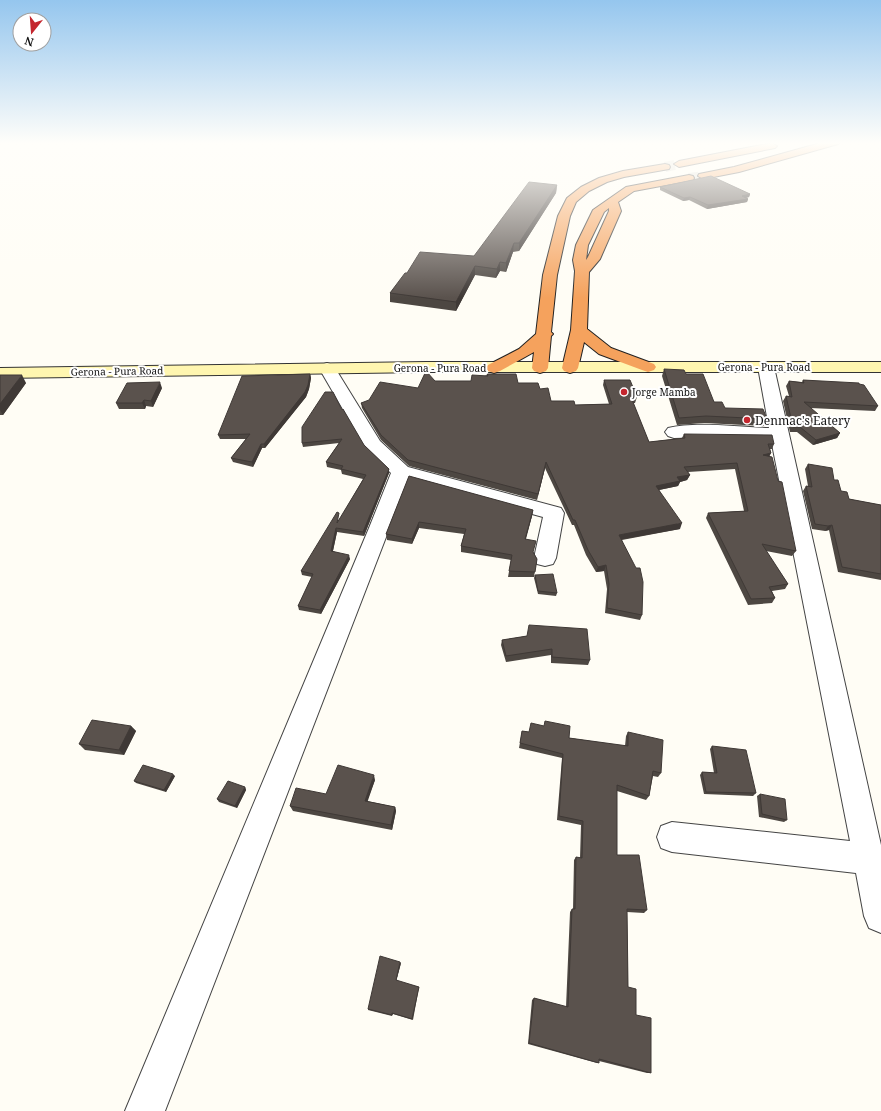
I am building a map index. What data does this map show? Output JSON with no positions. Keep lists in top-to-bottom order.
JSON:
{
  "streets": {
    "main road": ["Gerona - Pura Road"]
  },
  "places": ["Jorge Mamba", "Denmac's Eatery"],
  "north": "bottom"
}
